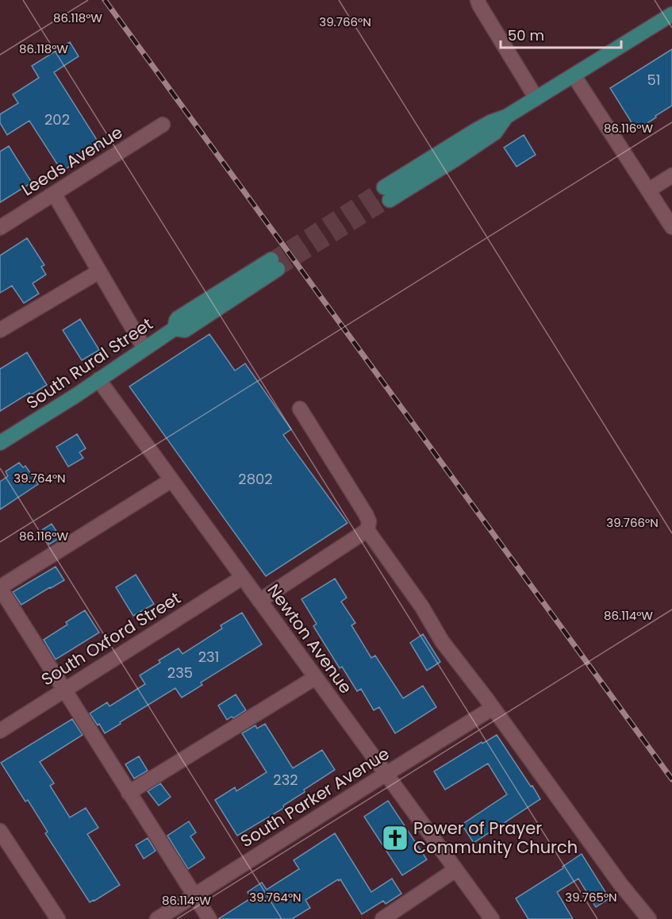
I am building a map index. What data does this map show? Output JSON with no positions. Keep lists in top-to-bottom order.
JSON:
{
  "streets": {
    "main road": ["South Rural Street"],
    "street": [
      "Leeds Avenue",
      "South Oxford Street",
      "Newton Avenue",
      "South Parker Avenue"
    ]
  },
  "crossings": [
    ["South Rural Street", "Newton Avenue"],
    ["South Oxford Street", "Newton Avenue"],
    ["Newton Avenue", "South Parker Avenue"]
  ],
  "places": {
    "church": ["Power of Prayer Community Church"]
  },
  "house_numbers": [
    "51",
    "202",
    "2802",
    "231",
    "235",
    "232"
  ],
  "scale_bar": "50 m",
  "coordinates": [
    "86.118°W",
    "39.766°N",
    "86.116°W",
    "39.764°N",
    "86.114°W",
    "39.765°N"
  ]
}
